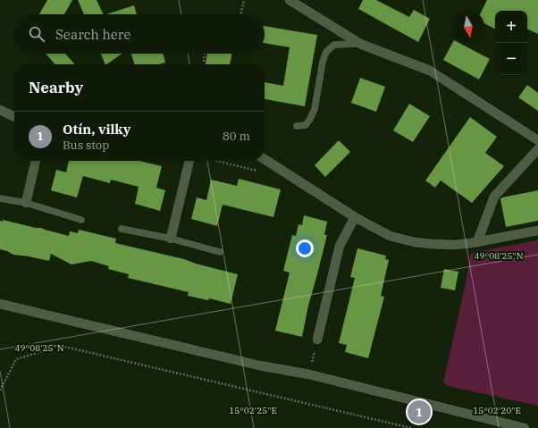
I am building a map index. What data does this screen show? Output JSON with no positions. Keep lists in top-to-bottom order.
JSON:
{
  "north": "bottom",
  "page": {
    "map_buttons": ["+", "−"],
    "search": "Search here",
    "heading": "Nearby",
    "list": [
      {
        "mark": "1",
        "name": "Otín, vilky",
        "note": "Bus stop",
        "value": "80 m"
      }
    ],
    "pins": "1"
  },
  "coordinates": ["49°08'25\"N", "15°02'25\"E", "15°02'20\"E"]
}
